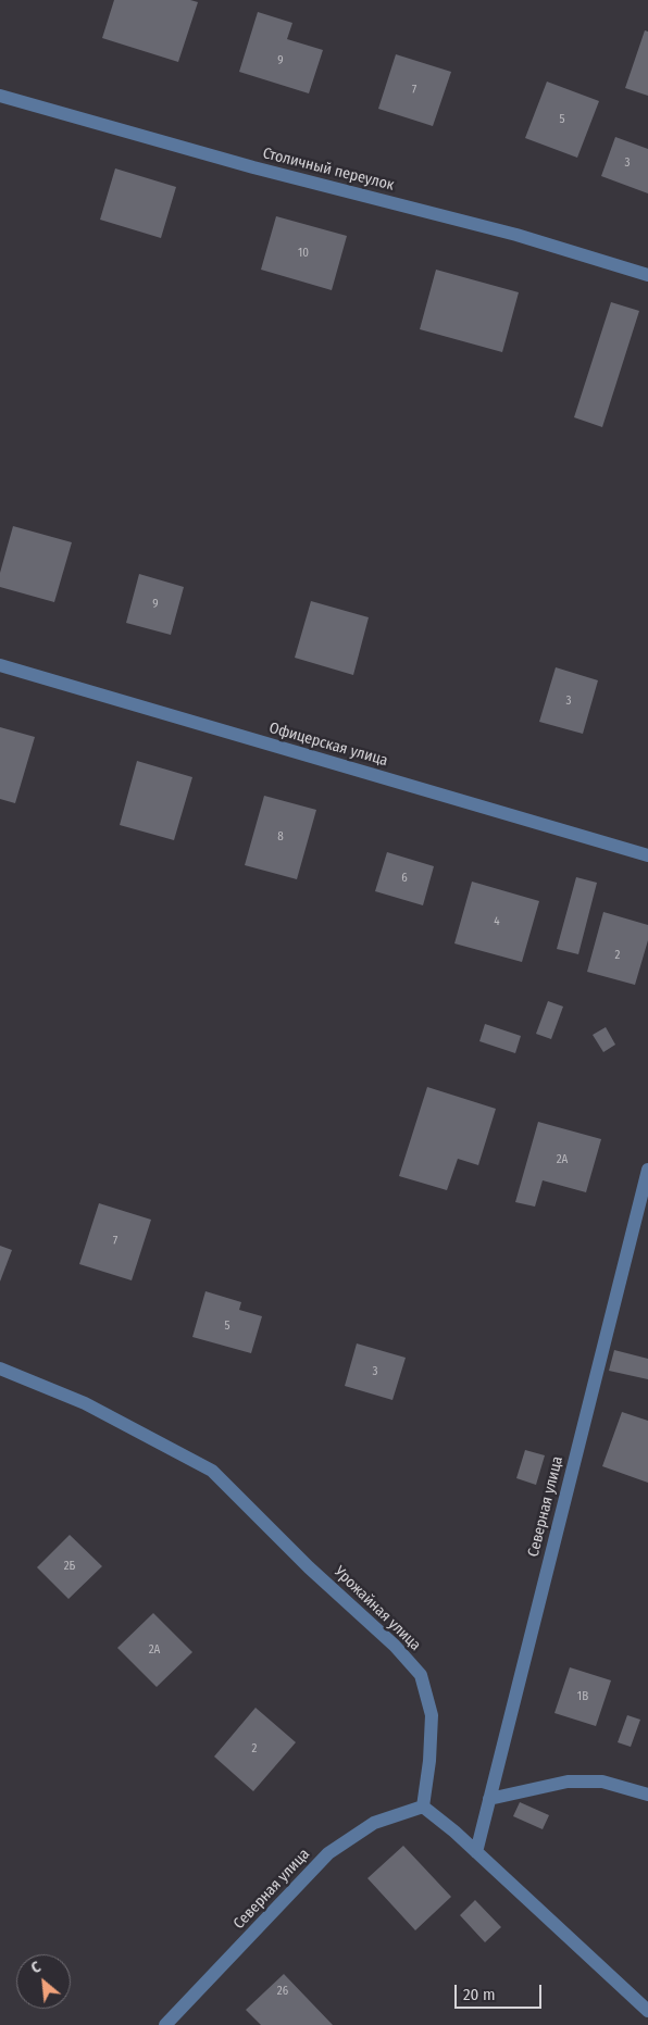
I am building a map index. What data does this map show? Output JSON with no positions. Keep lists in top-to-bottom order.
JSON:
{
  "streets": {
    "street": [
      "Столичный переулок",
      "Офицерская улица",
      "Северная улица",
      "Урожайная улица"
    ]
  },
  "crossings": [
    ["Северная улица", "Урожайная улица"]
  ],
  "house_numbers": [
    "9",
    "7",
    "5",
    "3",
    "10",
    "9",
    "3",
    "8",
    "6",
    "4",
    "2",
    "2А",
    "7",
    "5",
    "3",
    "2Б",
    "2А",
    "1В",
    "2",
    "26"
  ],
  "scale_bar": "20 m",
  "north": "top left"
}
